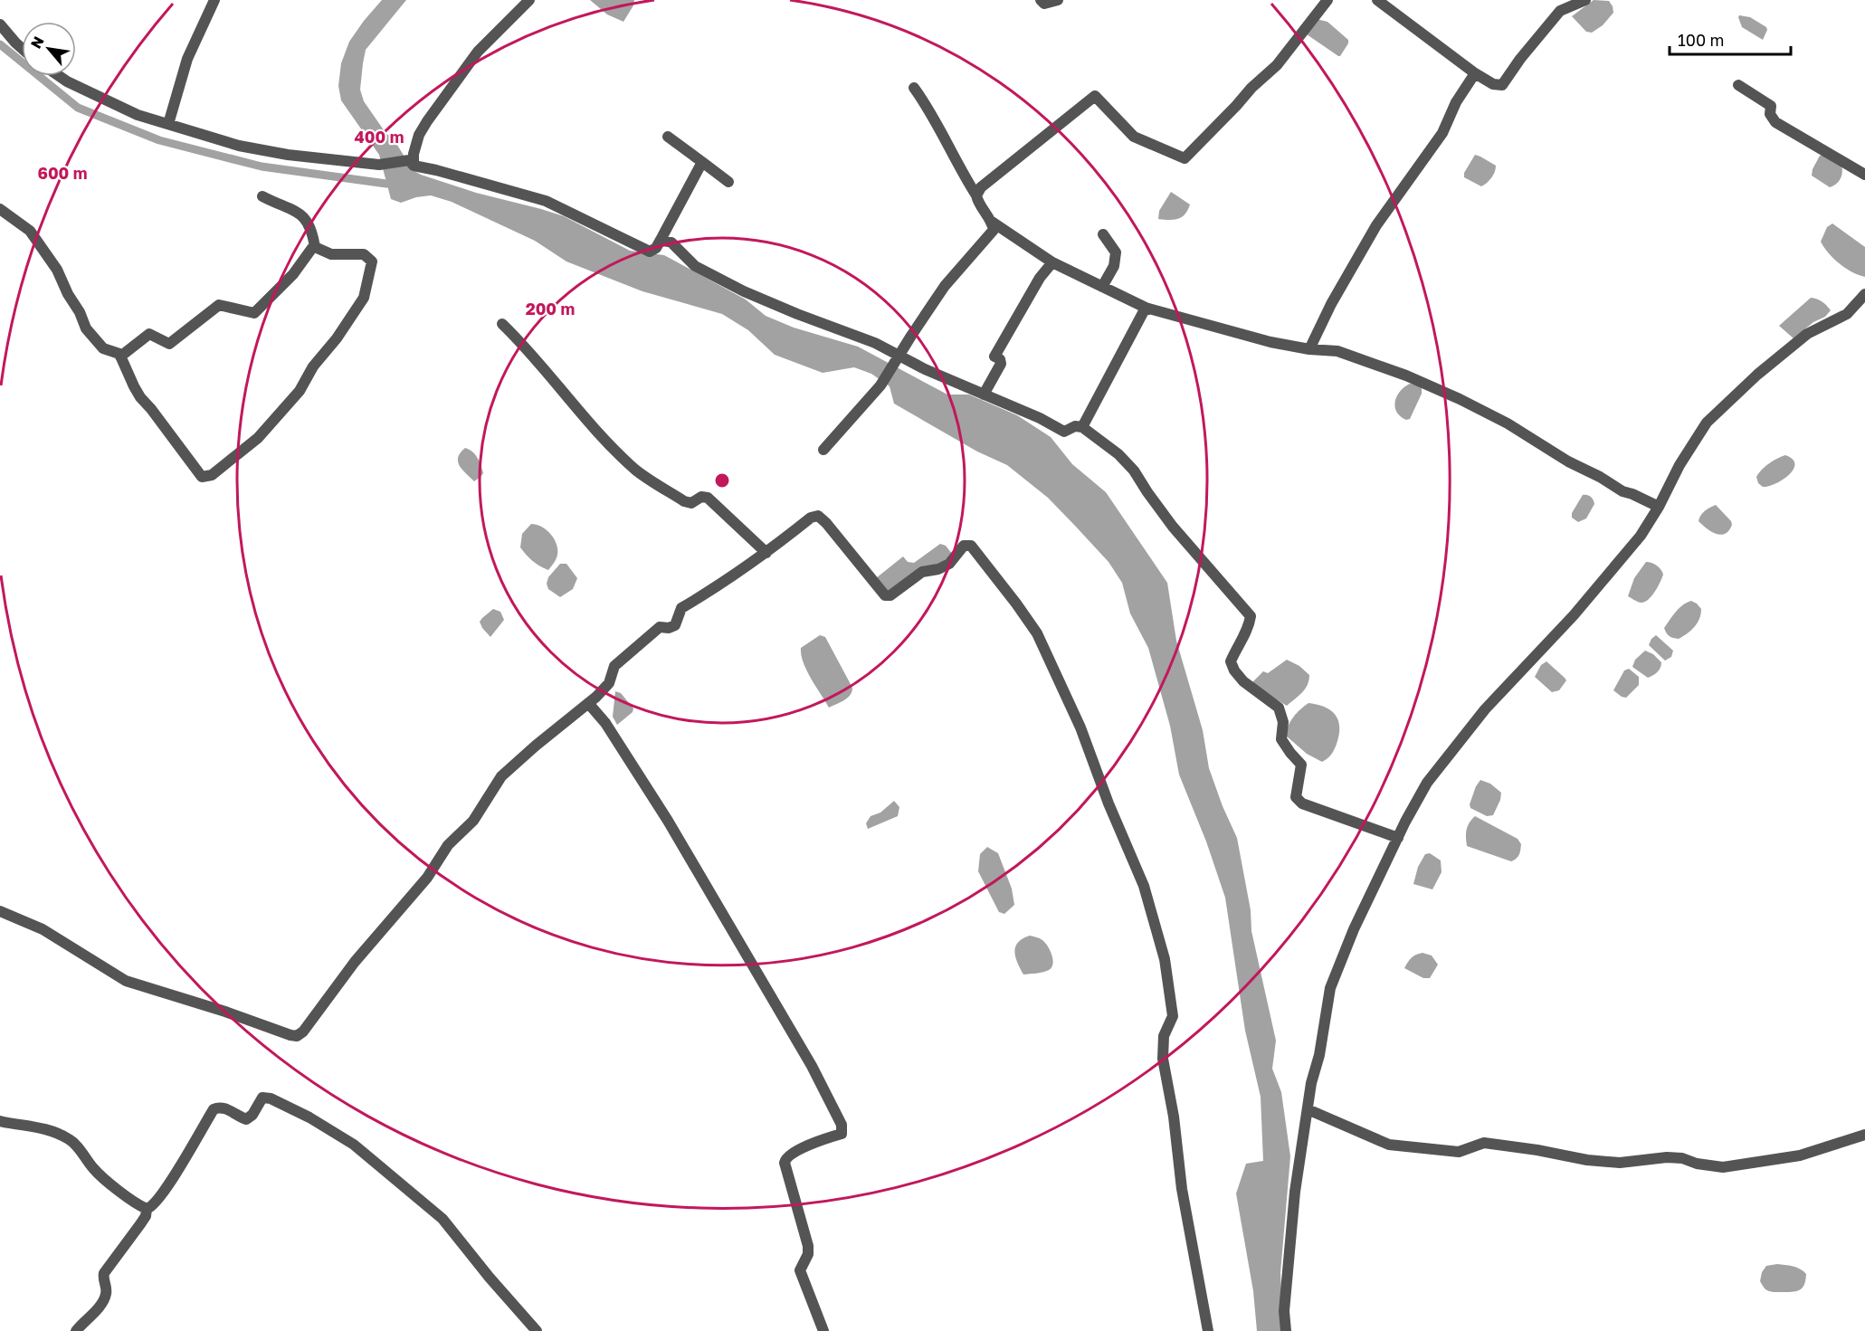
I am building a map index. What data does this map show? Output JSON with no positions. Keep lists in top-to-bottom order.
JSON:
{
  "scale_bar": "100 m",
  "north": "top left",
  "rings": ["400 m", "600 m", "200 m"]
}
